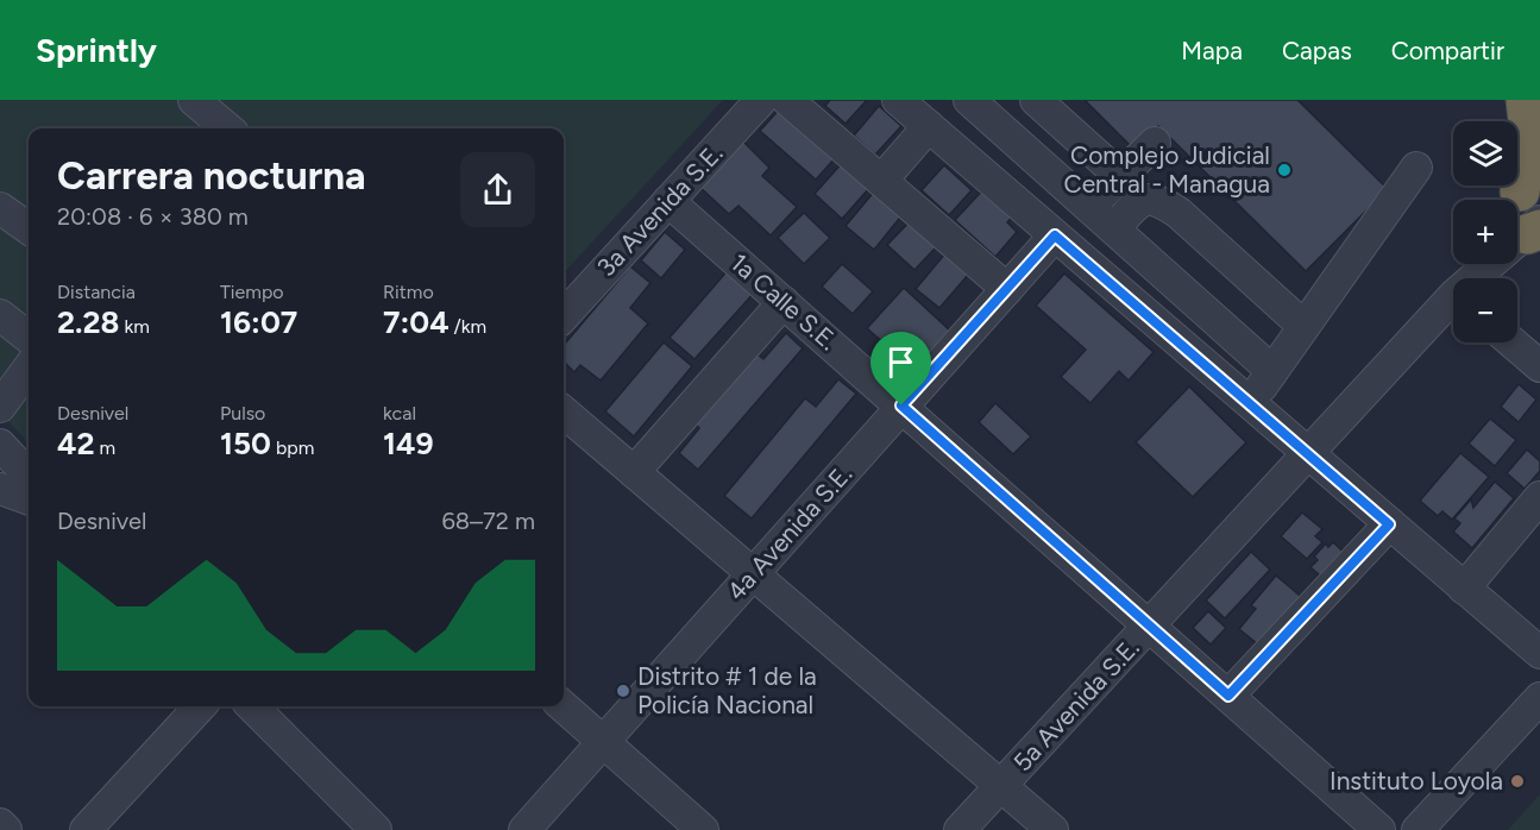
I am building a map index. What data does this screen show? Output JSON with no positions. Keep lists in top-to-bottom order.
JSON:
{
  "streets": {
    "street": [
      "3a Avenida S.E.",
      "1a Calle S.E.",
      "4a Avenida S.E.",
      "5a Avenida S.E."
    ]
  },
  "crossings": [
    ["3a Avenida S.E.", "1a Calle S.E."],
    ["1a Calle S.E.", "4a Avenida S.E."],
    ["1a Calle S.E.", "5a Avenida S.E."]
  ],
  "places": ["Complejo Judicial Central - Managua", "Distrito # 1 de la Policía Nacional", "Instituto Loyola"],
  "page": {
    "header": "Sprintly",
    "nav": ["Mapa", "Capas", "Compartir"],
    "map_buttons": ["+", "−"],
    "heading": ["Carrera nocturna", "20:08 · 6 × 380 m"],
    "stats": [
      ["Distancia", "2.28 km"],
      ["Tiempo", "16:07"],
      ["Ritmo", "7:04 /km"],
      ["Desnivel", "42 m"],
      ["Pulso", "150 bpm"],
      ["kcal", "149"]
    ],
    "chart": ["Desnivel", "68–72 m"]
  }
}
